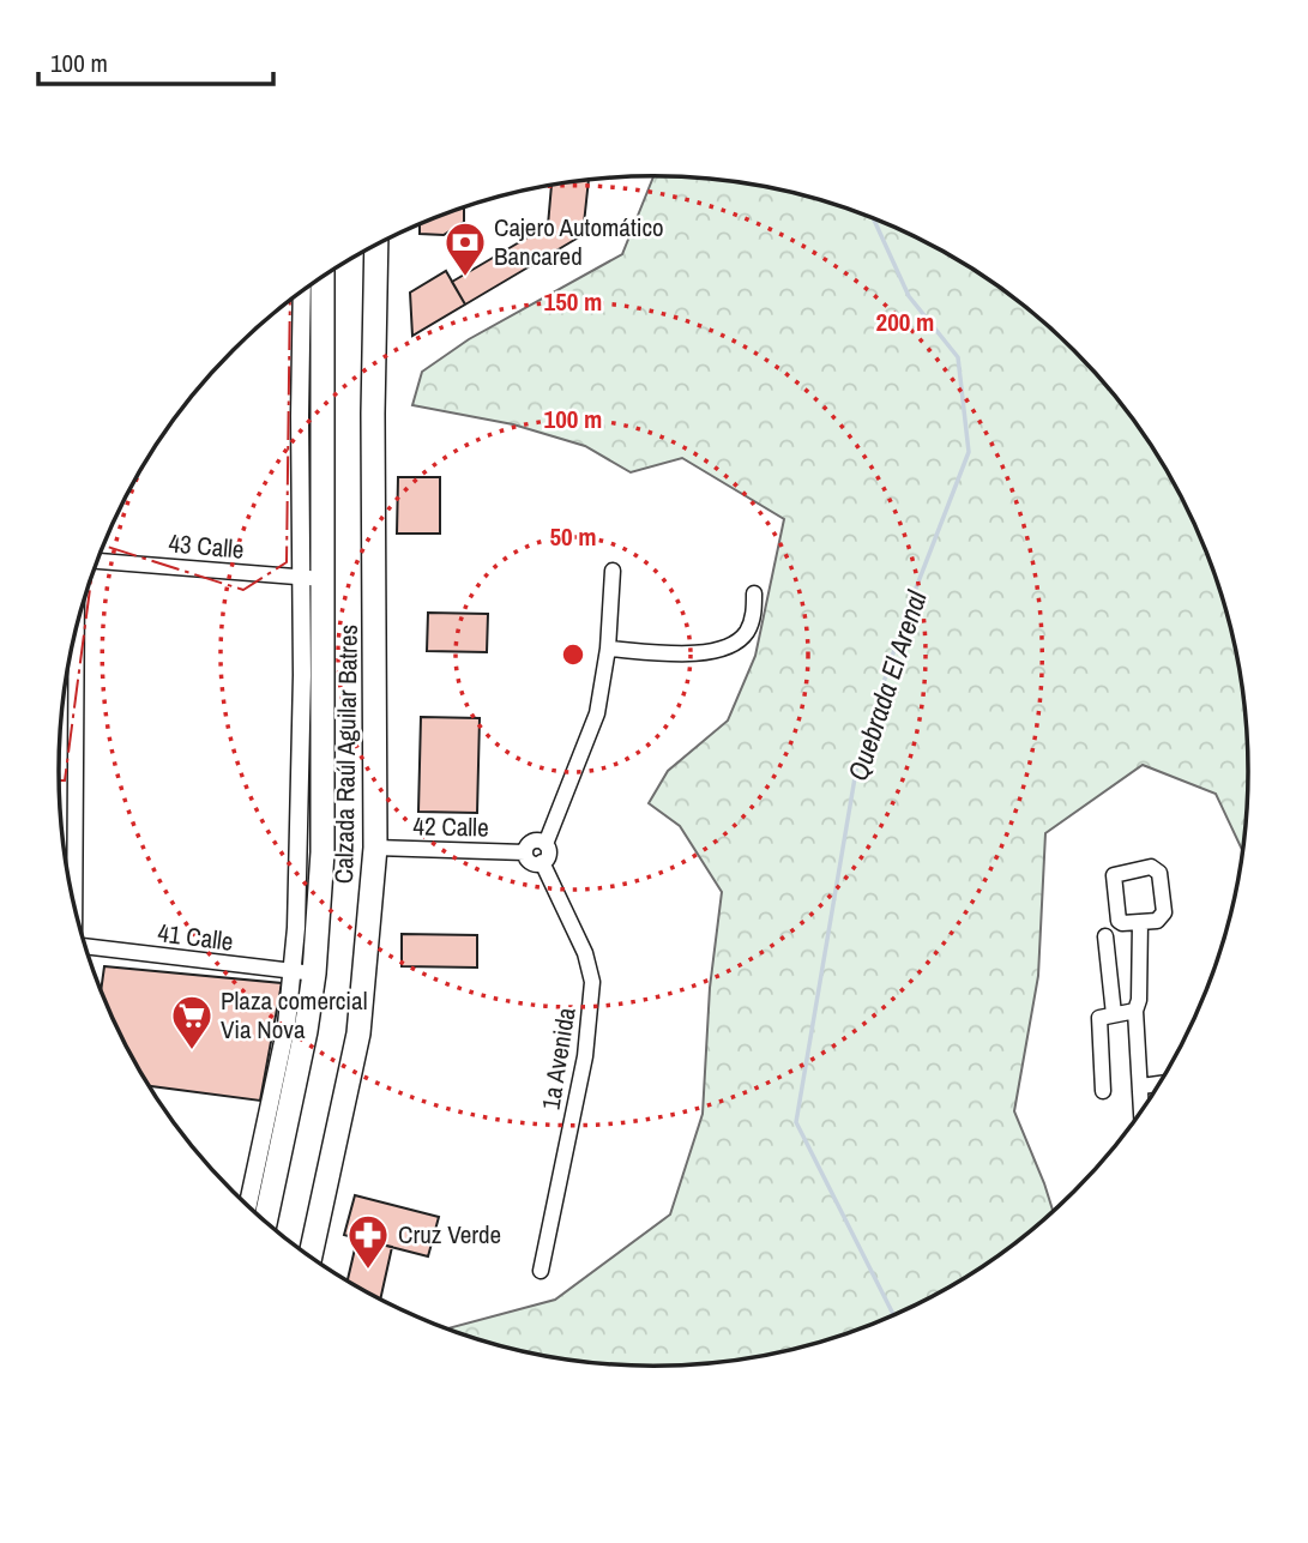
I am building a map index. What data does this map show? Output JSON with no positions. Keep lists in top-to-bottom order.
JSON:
{
  "streets": {
    "highway": ["Calzada Raúl Aguilar Batres"],
    "street": [
      "43 Calle",
      "42 Calle",
      "41 Calle",
      "1a Avenida"
    ]
  },
  "crossings": [
    ["43 Calle", "Calzada Raúl Aguilar Batres"],
    ["Calzada Raúl Aguilar Batres", "42 Calle"],
    ["Calzada Raúl Aguilar Batres", "41 Calle"],
    ["42 Calle", "1a Avenida"]
  ],
  "water": ["Quebrada El Arenal"],
  "places": {
    "bank": ["Cajero Automático Bancared"],
    "supermarket": ["Plaza comercial Via Nova"],
    "pharmacy": ["Cruz Verde"]
  },
  "scale_bar": "100 m",
  "rings": [
    "150 m",
    "200 m",
    "100 m",
    "50 m"
  ]
}
